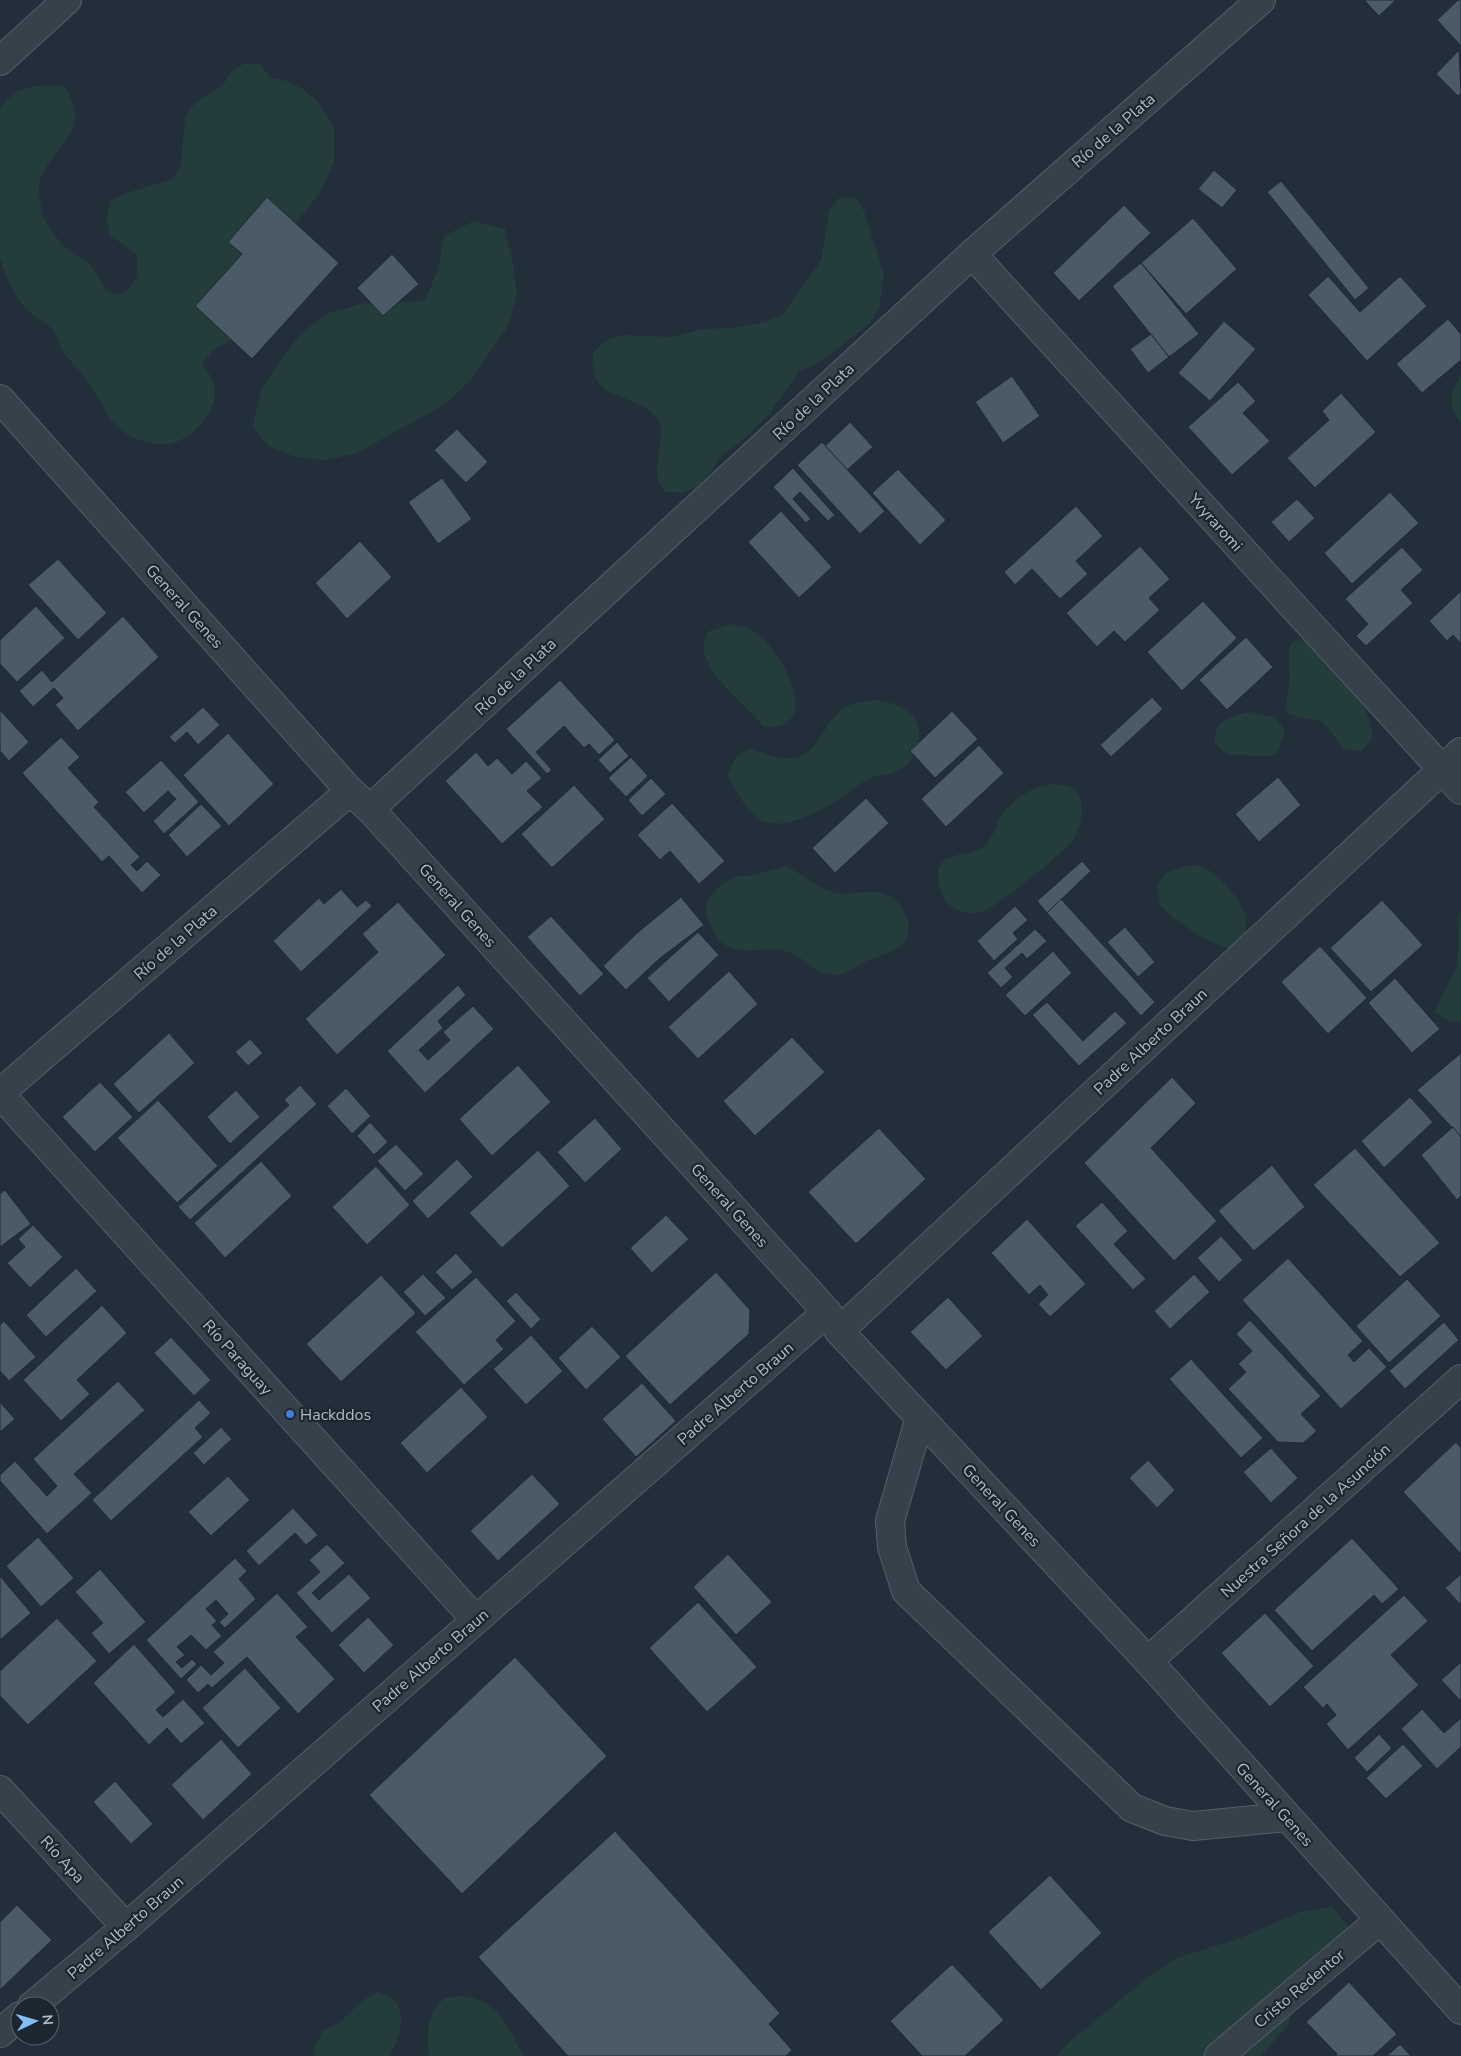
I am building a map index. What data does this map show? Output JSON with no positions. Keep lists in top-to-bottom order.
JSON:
{
  "streets": {
    "street": [
      "Río de la Plata",
      "Yvyraromi",
      "General Genes",
      "Padre Alberto Braun",
      "Río Paraguay",
      "Nuestra Señora de la Asunción",
      "Río Apa",
      "Cristo Redentor"
    ]
  },
  "crossings": [
    ["Río de la Plata", "Yvyraromi"],
    ["Río de la Plata", "General Genes"],
    ["Río de la Plata", "Río Paraguay"],
    ["Yvyraromi", "Padre Alberto Braun"],
    ["General Genes", "Padre Alberto Braun"],
    ["General Genes", "Nuestra Señora de la Asunción"],
    ["General Genes", "Cristo Redentor"],
    ["Padre Alberto Braun", "Río Paraguay"],
    ["Padre Alberto Braun", "Río Apa"]
  ],
  "places": ["Hackddos"],
  "north": "right"
}
